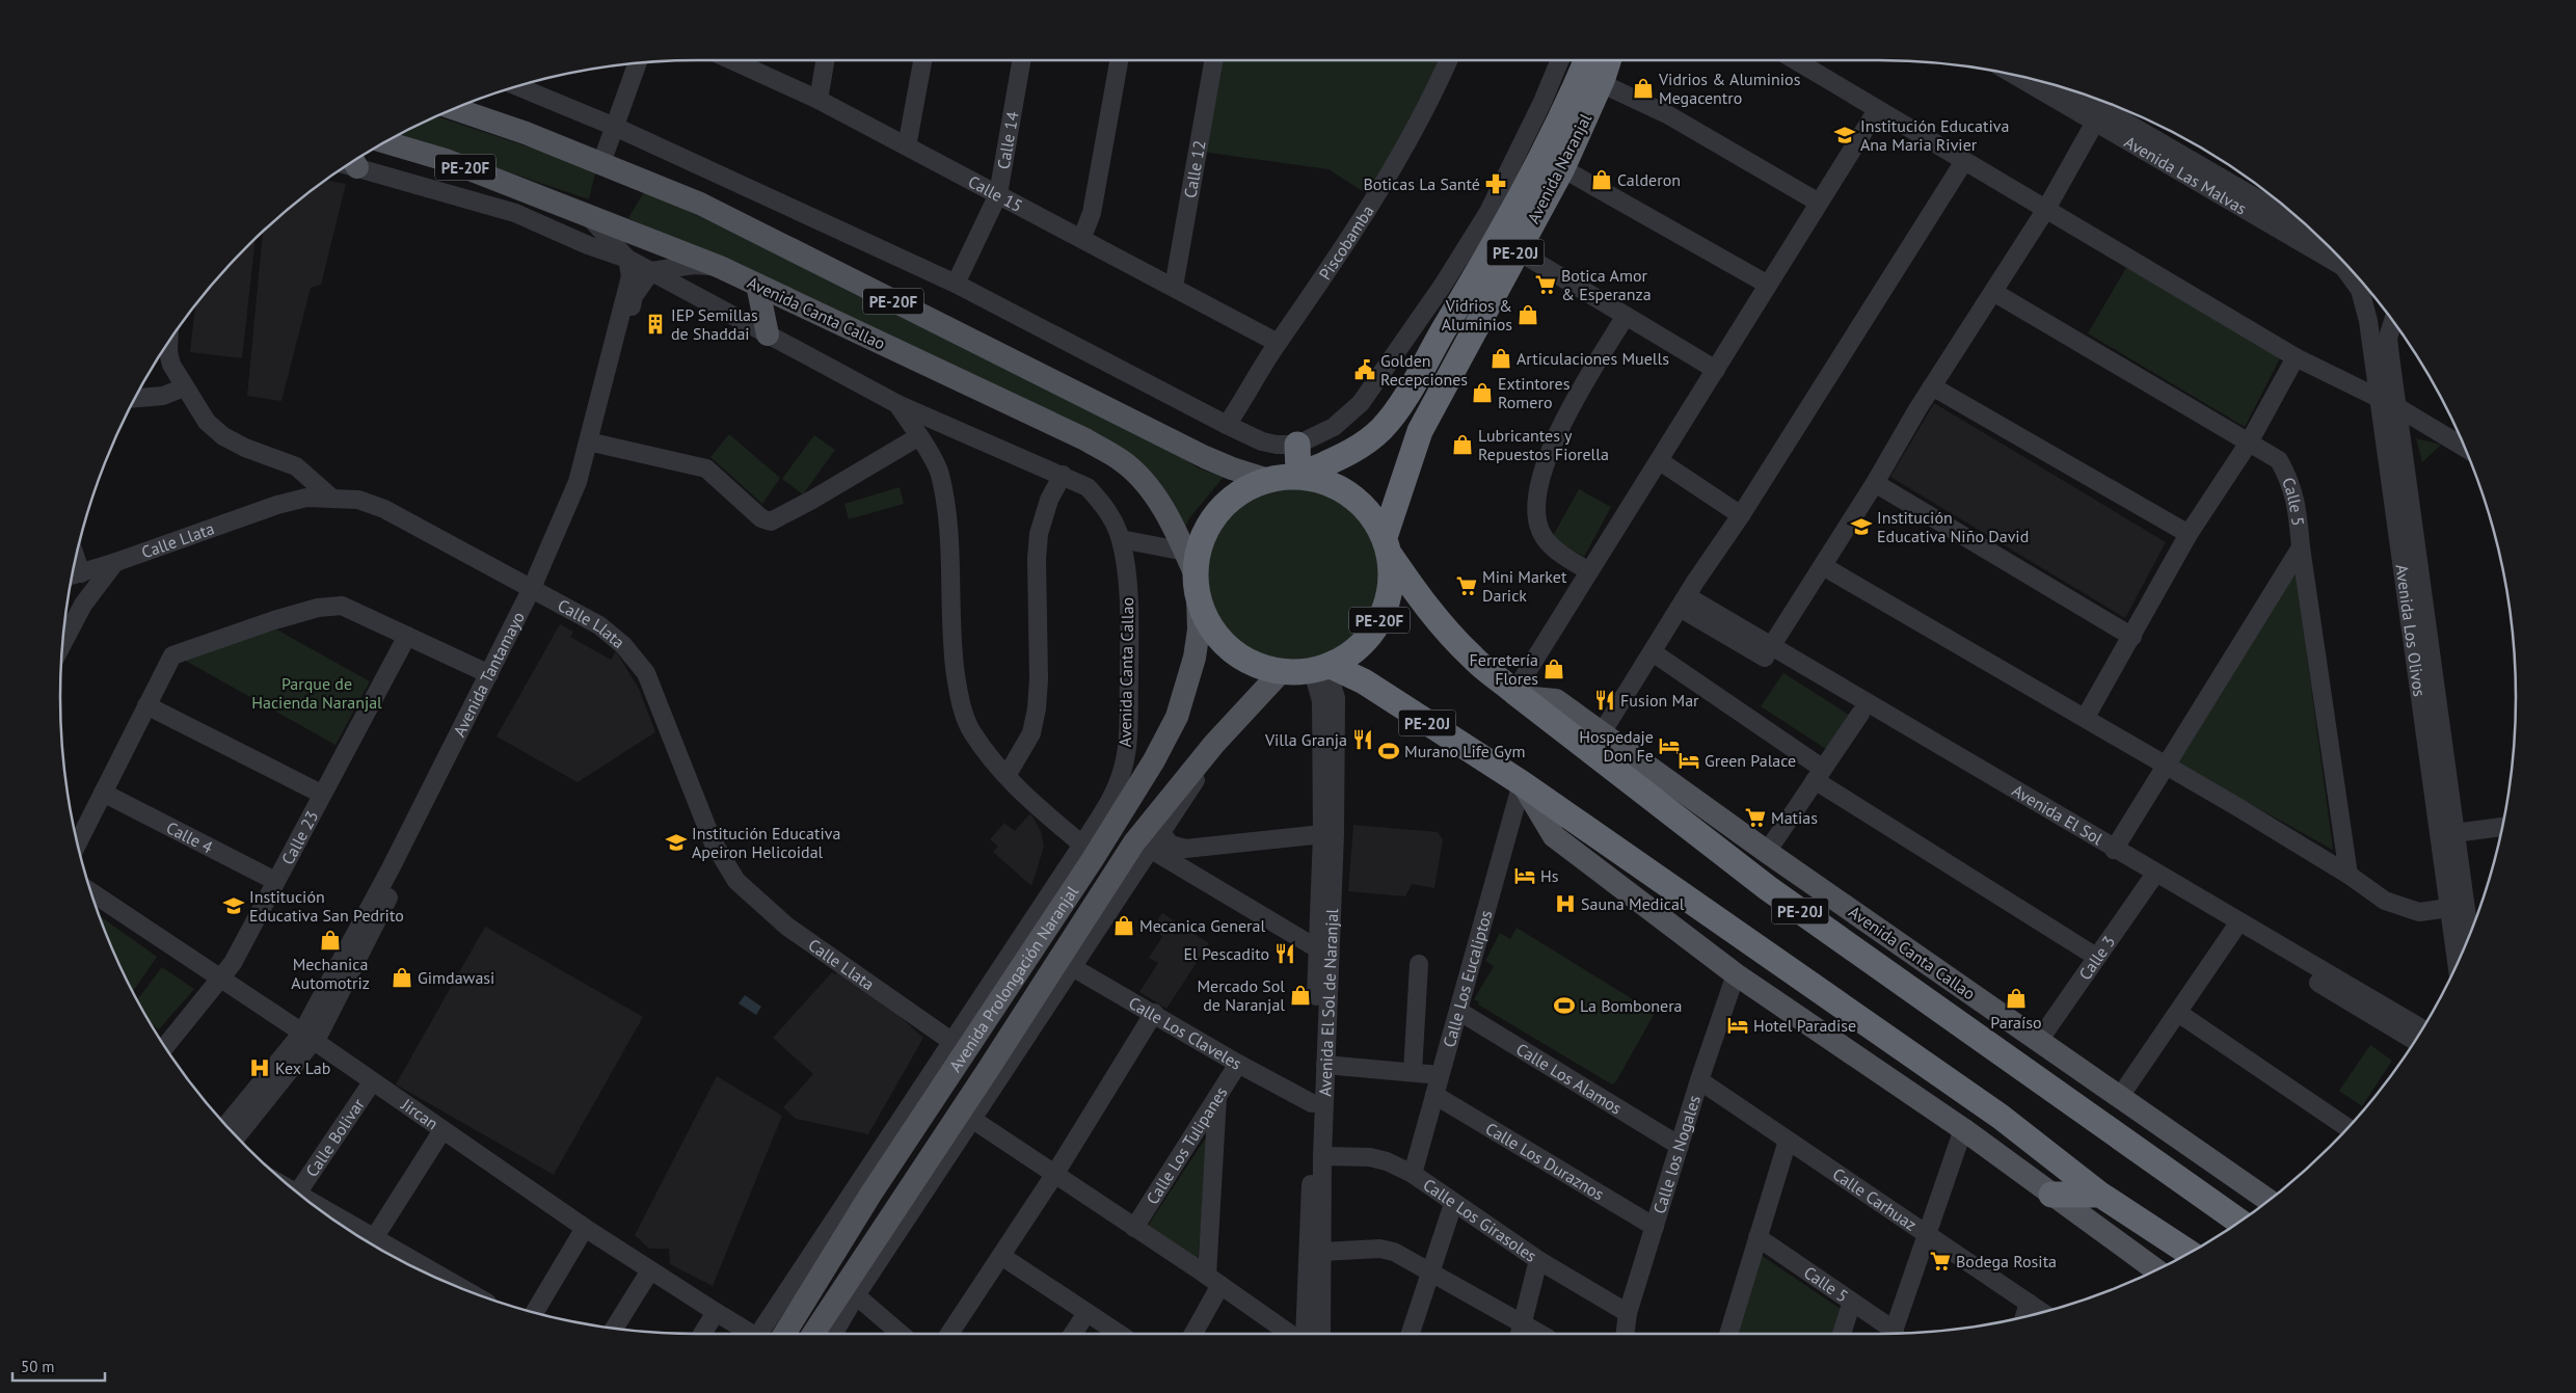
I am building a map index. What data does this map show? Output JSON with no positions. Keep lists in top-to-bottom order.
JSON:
{
  "streets": {
    "highway": [
      "PE-20F",
      "Avenida Naranjal",
      "PE-20J",
      "Avenida Canta Callao"
    ],
    "main road": ["Avenida Prolongación Naranjal"],
    "street": [
      "Calle 14",
      "Calle 12",
      "Avenida Las Malvas",
      "Calle 15",
      "Piscobamba",
      "Calle 5",
      "Calle Llata",
      "Avenida Los Olivos",
      "Avenida Tantamayo",
      "Avenida El Sol",
      "Calle 23",
      "Calle 4",
      "Calle 3",
      "Calle Los Eucaliptos",
      "Avenida El Sol de Naranjal",
      "Calle Los Claveles",
      "Calle Los Alamos",
      "Jircan",
      "Calle Bolivar",
      "Calle Los Tulipanes",
      "Calle los Nogales",
      "Calle Los Duraznos",
      "Calle Carhuaz",
      "Calle Los Girasoles"
    ]
  },
  "crossings": [
    ["Calle 14", "Calle 15"],
    ["PE-20F", "Avenida Naranjal"],
    ["PE-20F", "PE-20J"],
    ["PE-20F", "Avenida Canta Callao"],
    ["PE-20F", "Avenida Prolongación Naranjal"],
    ["PE-20F", "Avenida El Sol de Naranjal"],
    ["Avenida Naranjal", "Avenida Canta Callao"],
    ["Calle 12", "Calle 15"],
    ["Avenida Las Malvas", "Avenida Los Olivos"],
    ["Calle 15", "Piscobamba"],
    ["PE-20J", "Calle Los Eucaliptos"],
    ["PE-20J", "Avenida El Sol de Naranjal"],
    ["Avenida Canta Callao", "Avenida Tantamayo"],
    ["Avenida Canta Callao", "Calle 3"],
    ["Avenida Canta Callao", "Avenida Prolongación Naranjal"],
    ["Calle Llata", "Avenida Tantamayo"],
    ["Calle Llata", "Avenida Prolongación Naranjal"],
    ["Avenida Tantamayo", "Jircan"],
    ["Avenida El Sol", "Calle 3"],
    ["Calle 23", "Calle 4"],
    ["Calle 23", "Jircan"],
    ["Avenida Prolongación Naranjal", "Calle Los Claveles"],
    ["Calle Los Eucaliptos", "Calle Los Alamos"],
    ["Calle Los Eucaliptos", "Calle Los Duraznos"],
    ["Calle Los Eucaliptos", "Calle Los Girasoles"],
    ["Avenida El Sol de Naranjal", "Calle Los Claveles"],
    ["Avenida El Sol de Naranjal", "Calle Los Girasoles"],
    ["Calle Los Claveles", "Calle Los Tulipanes"],
    ["Calle Los Alamos", "Calle los Nogales"],
    ["Jircan", "Calle Bolivar"],
    ["Calle los Nogales", "Calle Los Duraznos"],
    ["Calle los Nogales", "Calle Carhuaz"],
    ["Calle los Nogales", "Calle Los Girasoles"]
  ],
  "parks": ["Parque de Hacienda Naranjal"],
  "places": {
    "shop": [
      "Vidrios & Aluminios Megacentro",
      "Calderon",
      "Vidrios & Aluminios",
      "Articulaciones Muells",
      "Extintores Romero",
      "Lubricantes y Repuestos Fiorella",
      "Ferretería Flores",
      "Mecanica General",
      "Mechanica Automotriz",
      "Gimdawasi",
      "Mercado Sol de Naranjal",
      "Paraíso"
    ],
    "school or university": [
      "Institución Educativa Ana Maria Rivier",
      "Institución Educativa Niño David",
      "Institución Educativa Apeiron Helicoidal",
      "Institución Educativa San Pedrito"
    ],
    "pharmacy": ["Boticas La Santé"],
    "supermarket": [
      "Botica Amor & Esperanza",
      "Mini Market Darick",
      "Matias",
      "Bodega Rosita"
    ],
    "building": ["IEP Semillas de Shaddai"],
    "public building": ["Golden Recepciones"],
    "restaurant": ["Fusion Mar", "Villa Granja", "El Pescadito"],
    "hotel": [
      "Hospedaje Don Fe",
      "Green Palace",
      "Hs",
      "Hotel Paradise"
    ],
    "sports": ["Murano Life Gym", "La Bombonera"],
    "hospital": ["Sauna Medical", "Kex Lab"]
  },
  "scale_bar": "50 m"
}
